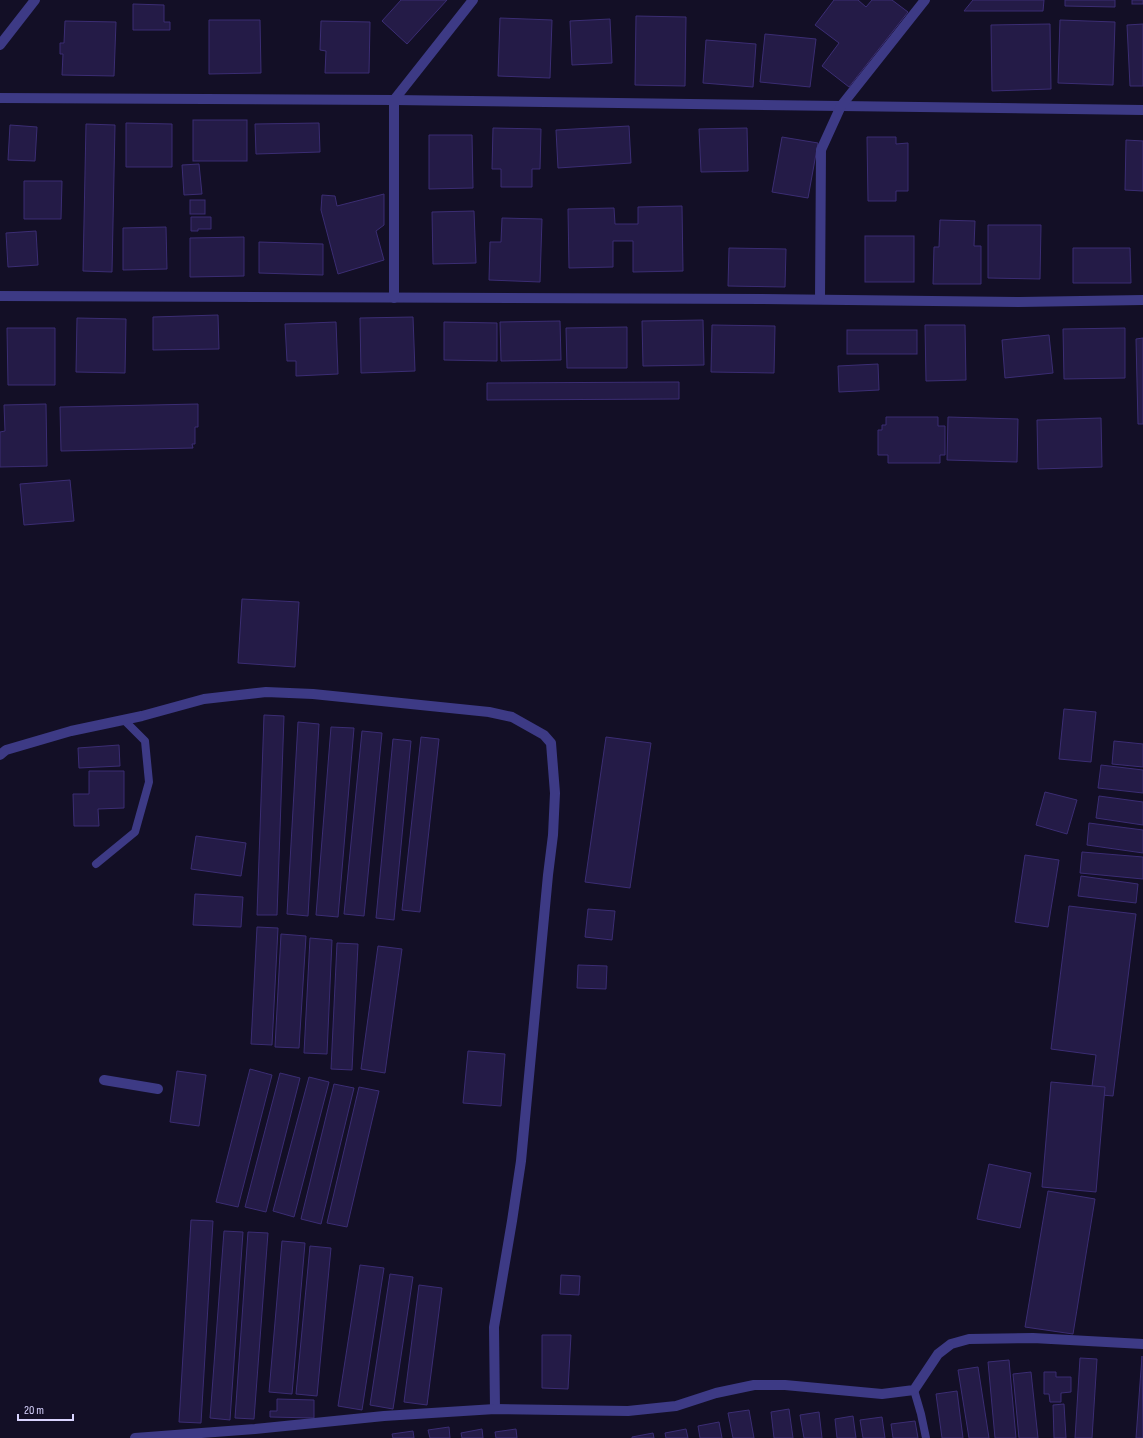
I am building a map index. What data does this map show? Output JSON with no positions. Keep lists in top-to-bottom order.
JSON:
{
  "scale_bar": "20 m"
}
